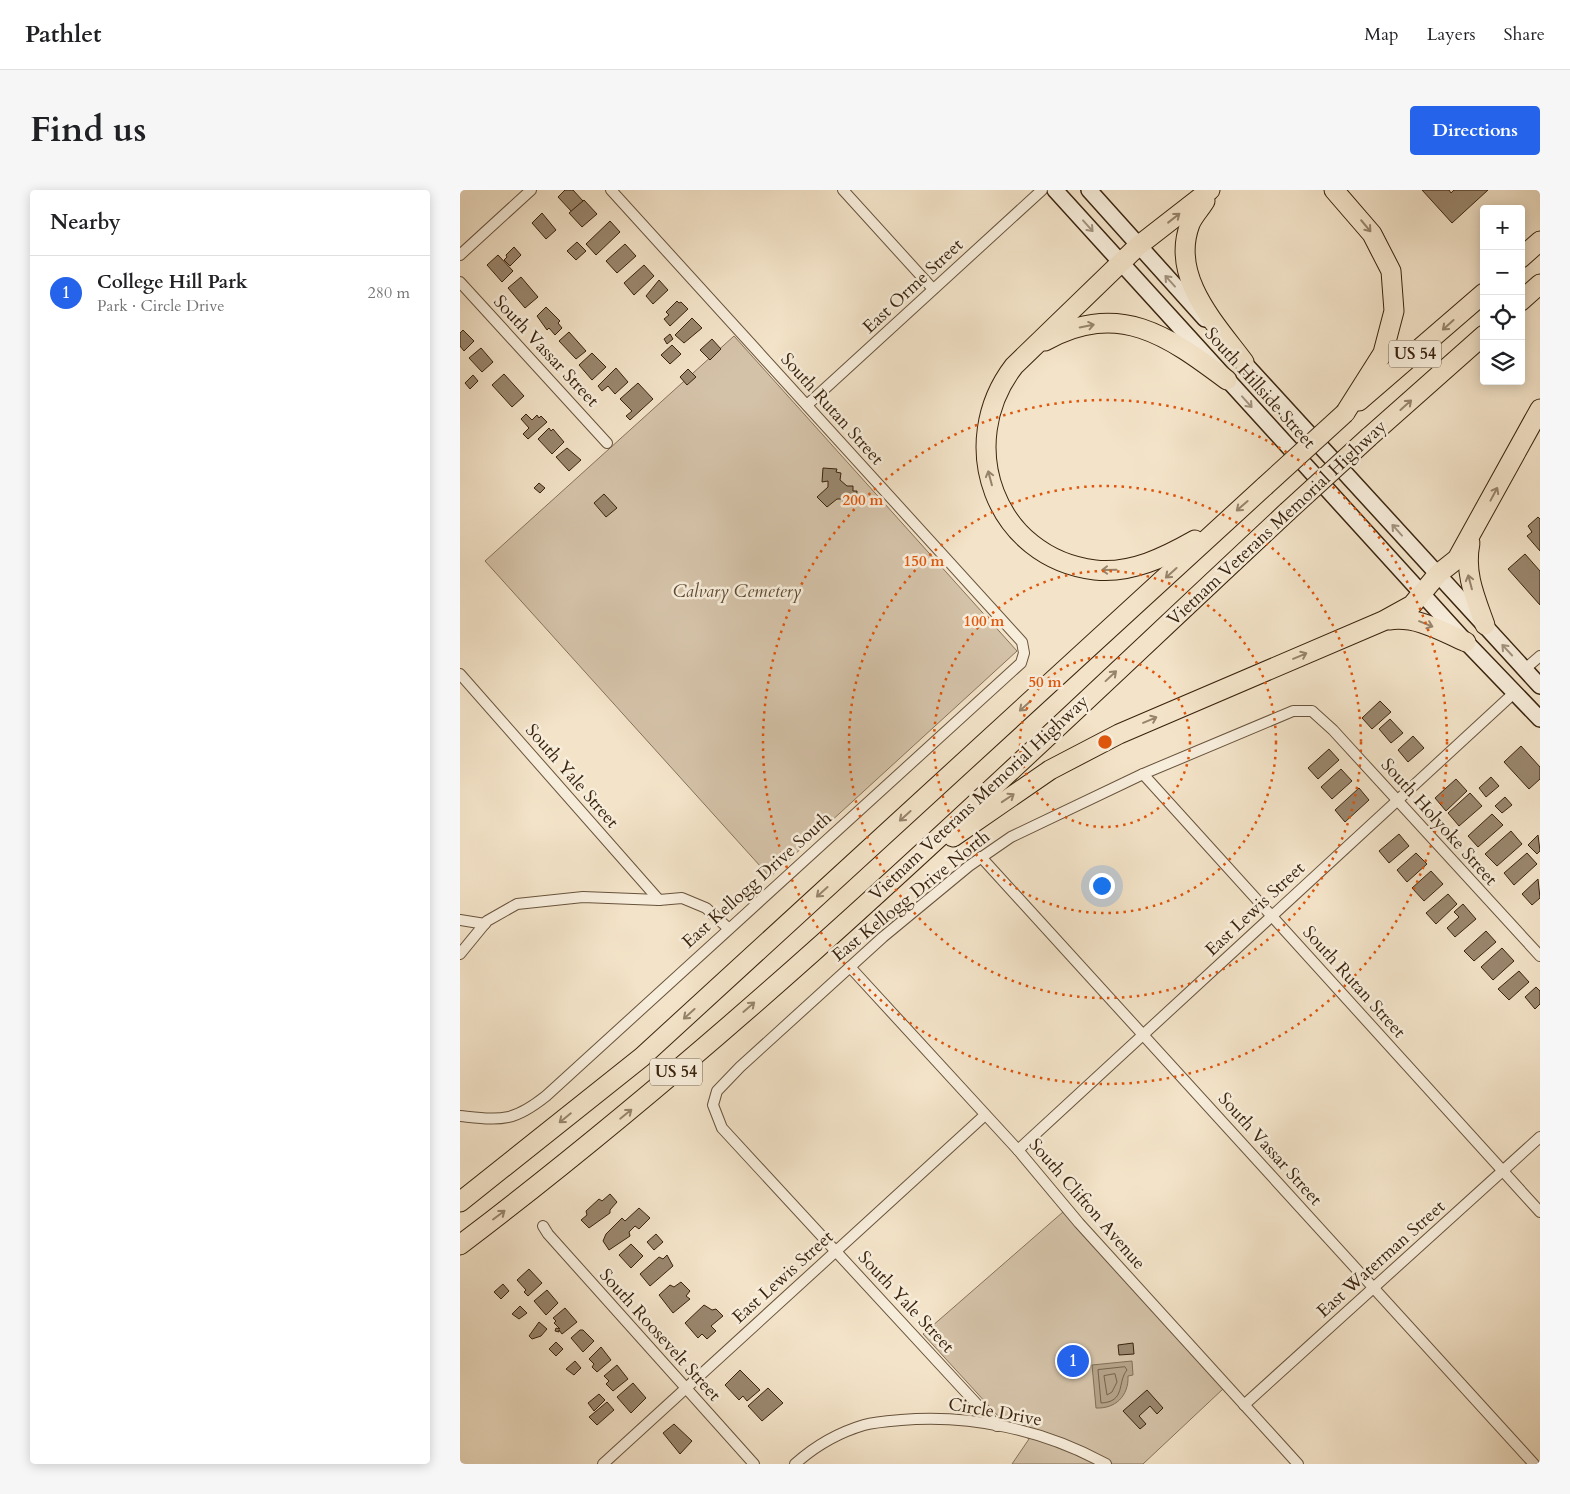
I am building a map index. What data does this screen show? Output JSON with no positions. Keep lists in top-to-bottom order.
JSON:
{
  "streets": {
    "highway": ["US 54", "Vietnam Veterans Memorial Highway"],
    "main road": ["South Hillside Street"],
    "street": [
      "East Orme Street",
      "South Vassar Street",
      "South Rutan Street",
      "South Yale Street",
      "South Holyoke Street",
      "East Kellogg Drive South",
      "East Kellogg Drive North",
      "East Lewis Street",
      "South Clifton Avenue",
      "East Waterman Street",
      "South Roosevelt Street",
      "Circle Drive"
    ]
  },
  "crossings": [
    ["East Orme Street", "South Rutan Street"],
    ["South Vassar Street", "East Kellogg Drive North"],
    ["South Vassar Street", "East Lewis Street"],
    ["South Vassar Street", "East Waterman Street"],
    ["South Hillside Street", "East Lewis Street"],
    ["South Rutan Street", "East Kellogg Drive South"],
    ["South Rutan Street", "East Kellogg Drive North"],
    ["South Rutan Street", "East Lewis Street"],
    ["South Rutan Street", "East Waterman Street"],
    ["South Yale Street", "East Kellogg Drive North"],
    ["South Yale Street", "East Lewis Street"],
    ["South Yale Street", "Circle Drive"],
    ["South Holyoke Street", "East Kellogg Drive North"],
    ["South Holyoke Street", "East Lewis Street"],
    ["East Kellogg Drive North", "South Clifton Avenue"],
    ["East Lewis Street", "South Clifton Avenue"],
    ["East Lewis Street", "South Roosevelt Street"],
    ["South Clifton Avenue", "East Waterman Street"]
  ],
  "parks": ["Calvary Cemetery"],
  "page": {
    "header": "Pathlet",
    "nav": ["Map", "Layers", "Share"],
    "title": "Find us",
    "buttons": "Directions",
    "heading": "Nearby",
    "map_buttons": ["+", "−"],
    "list": [
      {
        "mark": "1",
        "name": "College Hill Park",
        "note": "Park · Circle Drive",
        "value": "280 m"
      }
    ],
    "pins": "1"
  },
  "rings": [
    "200 m",
    "150 m",
    "100 m",
    "50 m"
  ]
}
